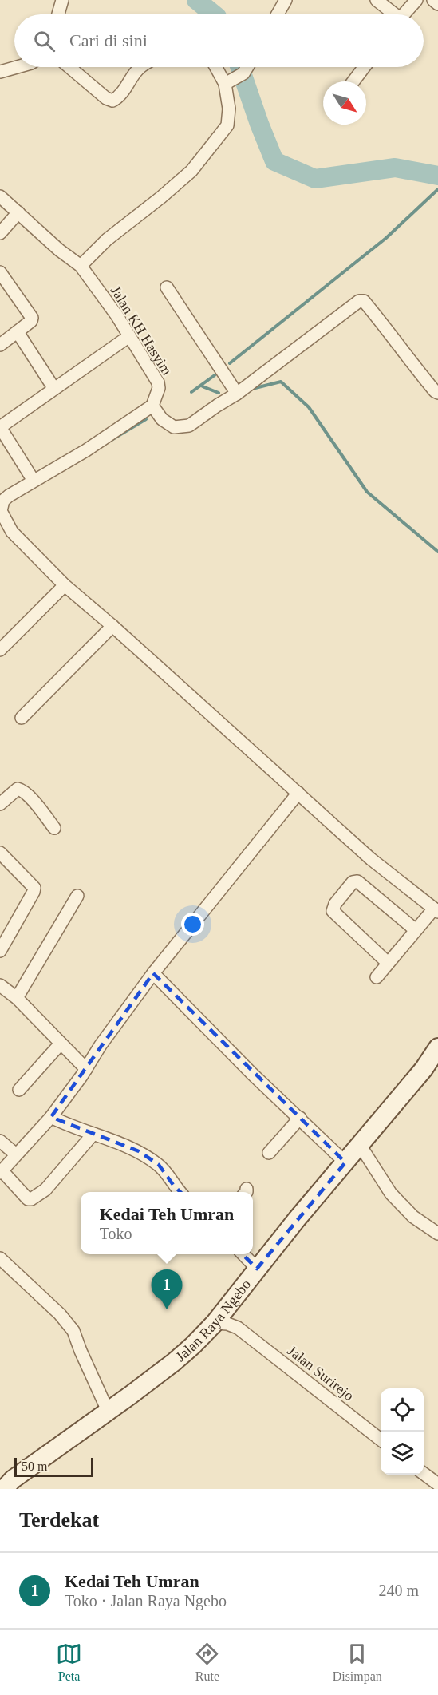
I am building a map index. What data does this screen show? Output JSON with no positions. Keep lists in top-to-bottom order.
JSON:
{
  "streets": {
    "street": ["Jalan KH Hasyim", "Jalan Raya Ngebo", "Jalan Surirejo"]
  },
  "crossings": [
    ["Jalan Raya Ngebo", "Jalan Surirejo"]
  ],
  "scale_bar": "50 m",
  "north": "bottom right",
  "page": {
    "search": "Cari di sini",
    "popup": ["Kedai Teh Umran", "Toko"],
    "pins": "1",
    "scale": "50 m",
    "heading": "Terdekat",
    "list": [
      {
        "mark": "1",
        "name": "Kedai Teh Umran",
        "note": "Toko · Jalan Raya Ngebo",
        "value": "240 m"
      }
    ],
    "nav": ["Peta", "Rute", "Disimpan"]
  }
}
